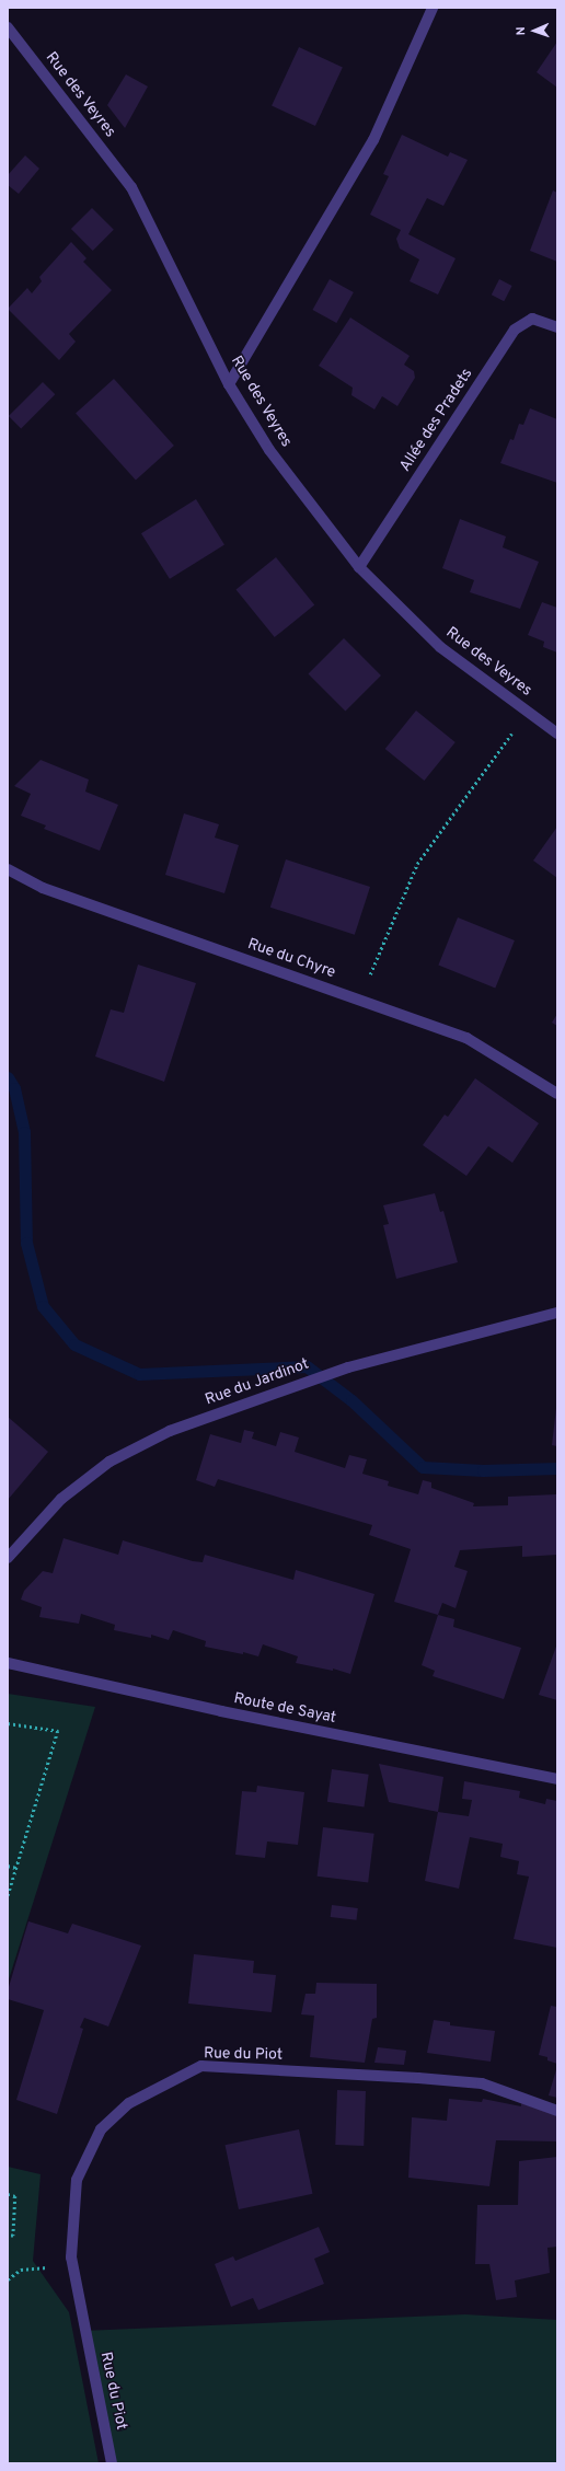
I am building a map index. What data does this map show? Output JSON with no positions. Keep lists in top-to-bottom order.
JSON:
{
  "streets": {
    "street": [
      "Rue des Veyres",
      "Allée des Pradets",
      "Rue du Chyre",
      "Rue du Jardinot",
      "Route de Sayat",
      "Rue du Piot"
    ]
  },
  "crossings": [
    ["Rue des Veyres", "Allée des Pradets"]
  ],
  "north": "left"
}
